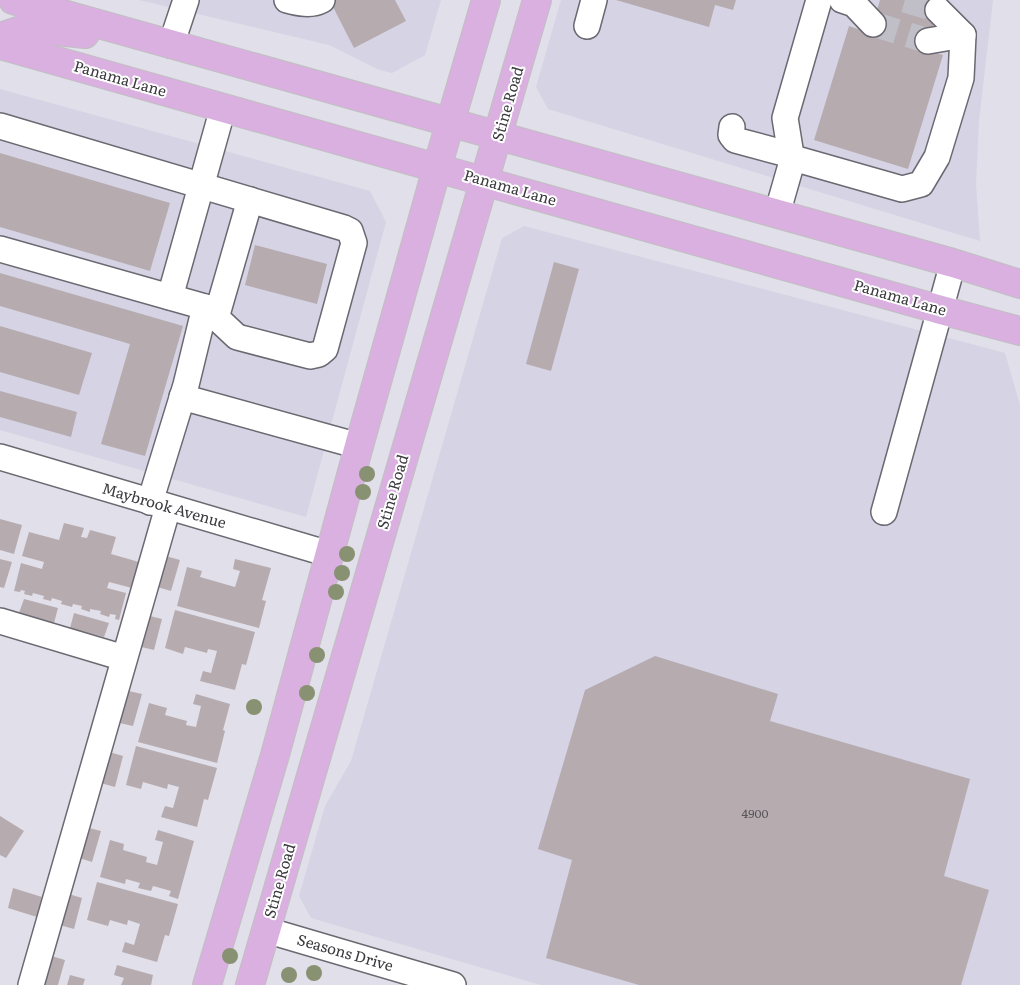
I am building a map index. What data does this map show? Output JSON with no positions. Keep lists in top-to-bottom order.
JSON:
{
  "streets": {
    "main road": ["Panama Lane", "Stine Road"],
    "street": ["Maybrook Avenue", "Seasons Drive"]
  },
  "crossings": [
    ["Panama Lane", "Stine Road"],
    ["Stine Road", "Seasons Drive"]
  ],
  "house_numbers": ["4900"]
}
